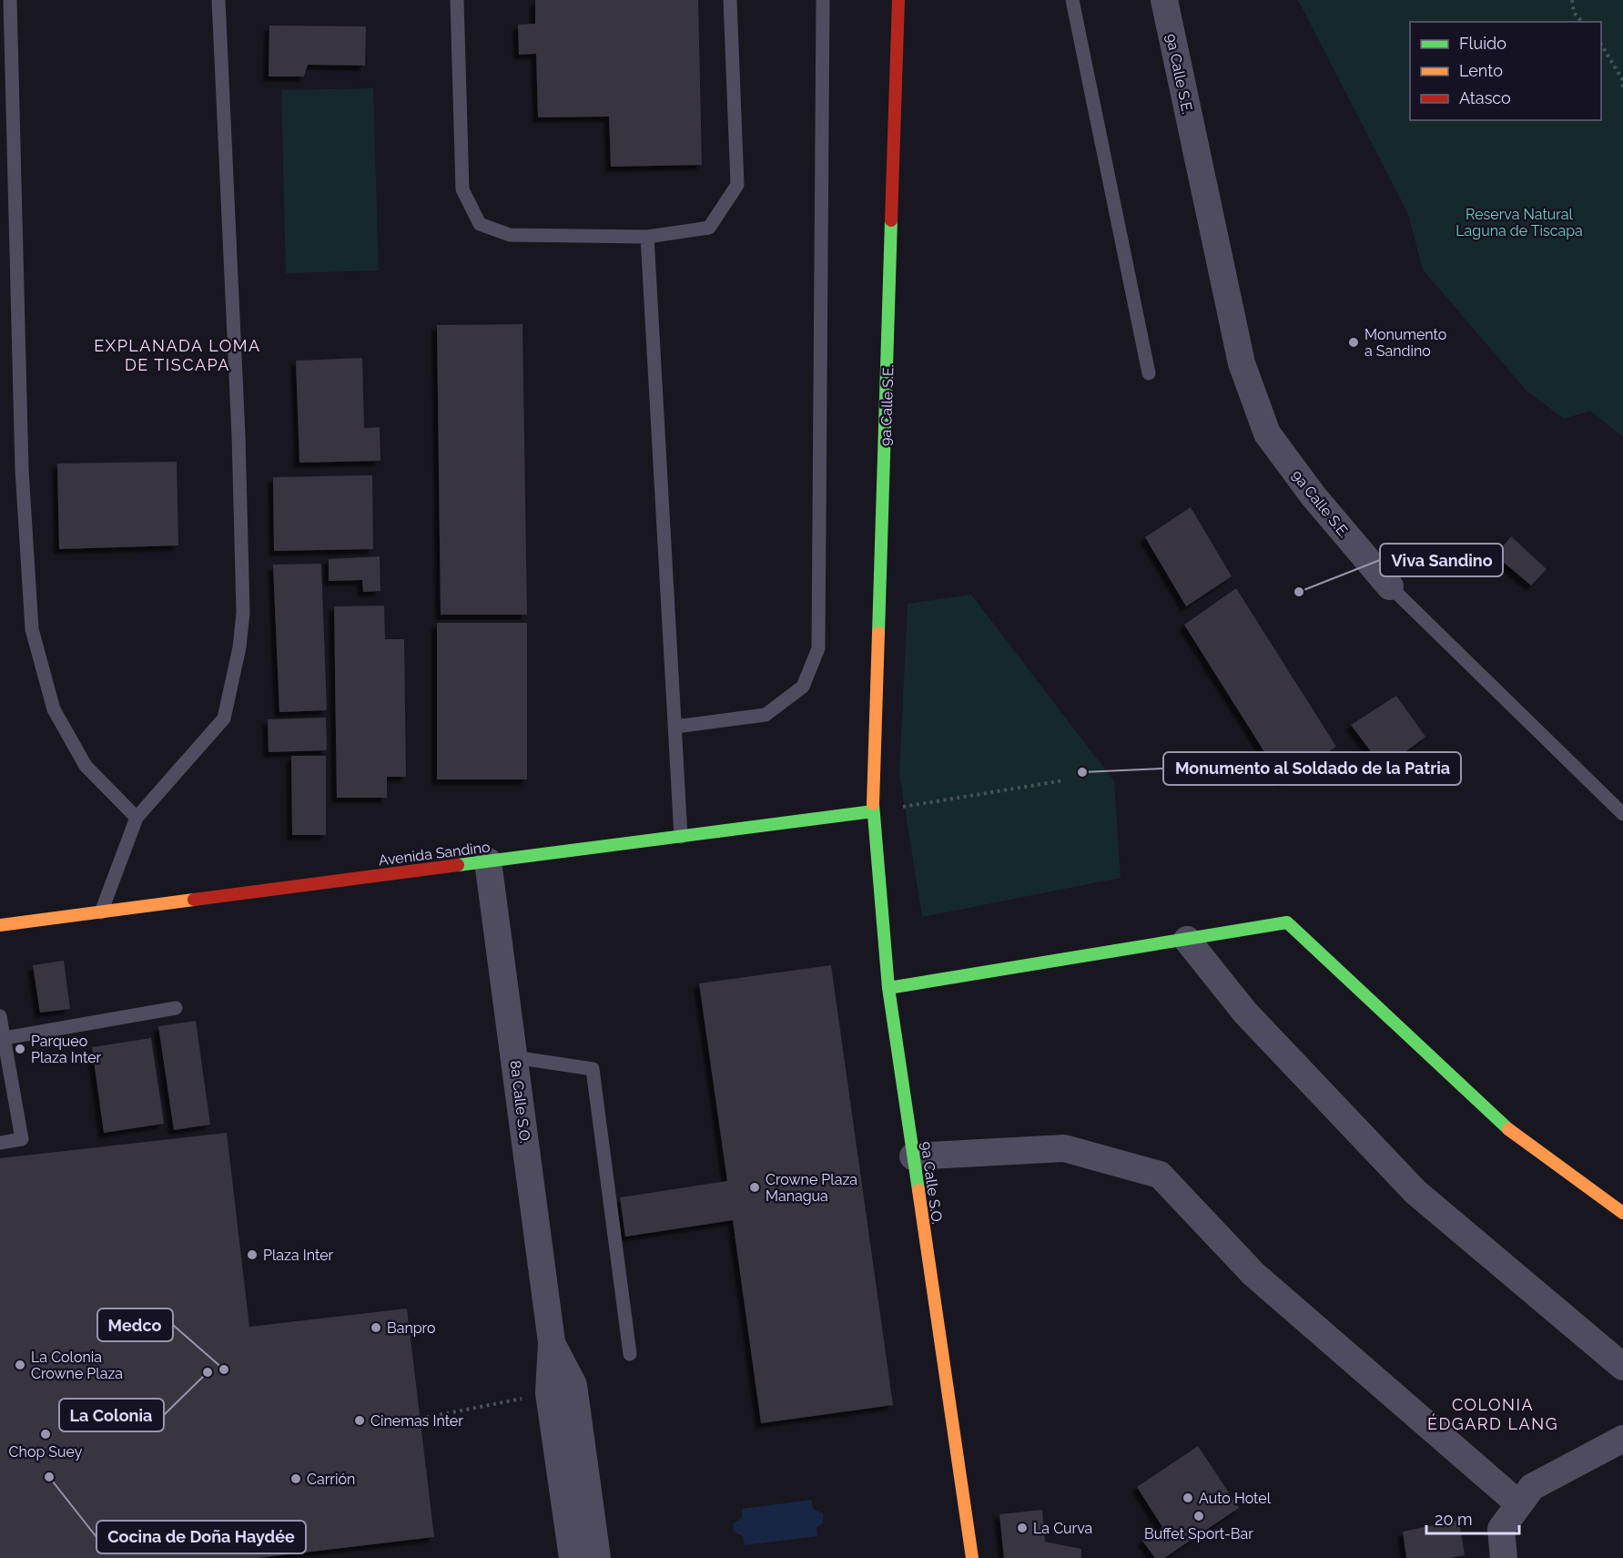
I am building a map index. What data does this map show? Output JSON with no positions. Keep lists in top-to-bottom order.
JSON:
{
  "streets": {
    "street": [
      "9a Calle S.E.",
      "Avenida Sandino",
      "8a Calle S.O.",
      "9a Calle S.O."
    ]
  },
  "crossings": [
    ["9a Calle S.E.", "Avenida Sandino"],
    ["9a Calle S.E.", "9a Calle S.O."],
    ["Avenida Sandino", "8a Calle S.O."],
    ["Avenida Sandino", "9a Calle S.O."]
  ],
  "districts": ["EXPLANADA LOMA DE TISCAPA", "COLONIA ÉDGARD LANG"],
  "parks": ["Reserva Natural Laguna de Tiscapa"],
  "places": [
    "Monumento a Sandino",
    "Viva Sandino",
    "Monumento al Soldado de la Patria",
    "Parqueo Plaza Inter",
    "Crowne Plaza Managua",
    "Plaza Inter",
    "Banpro",
    "La Colonia Crowne Plaza",
    "Medco",
    "La Colonia",
    "Cinemas Inter",
    "Chop Suey",
    "Cocina de Doña Haydée",
    "Carrión",
    "Auto Hotel",
    "Buffet Sport-Bar",
    "La Curva"
  ],
  "legend": ["Fluido", "Lento", "Atasco"],
  "scale_bar": "20 m"
}
